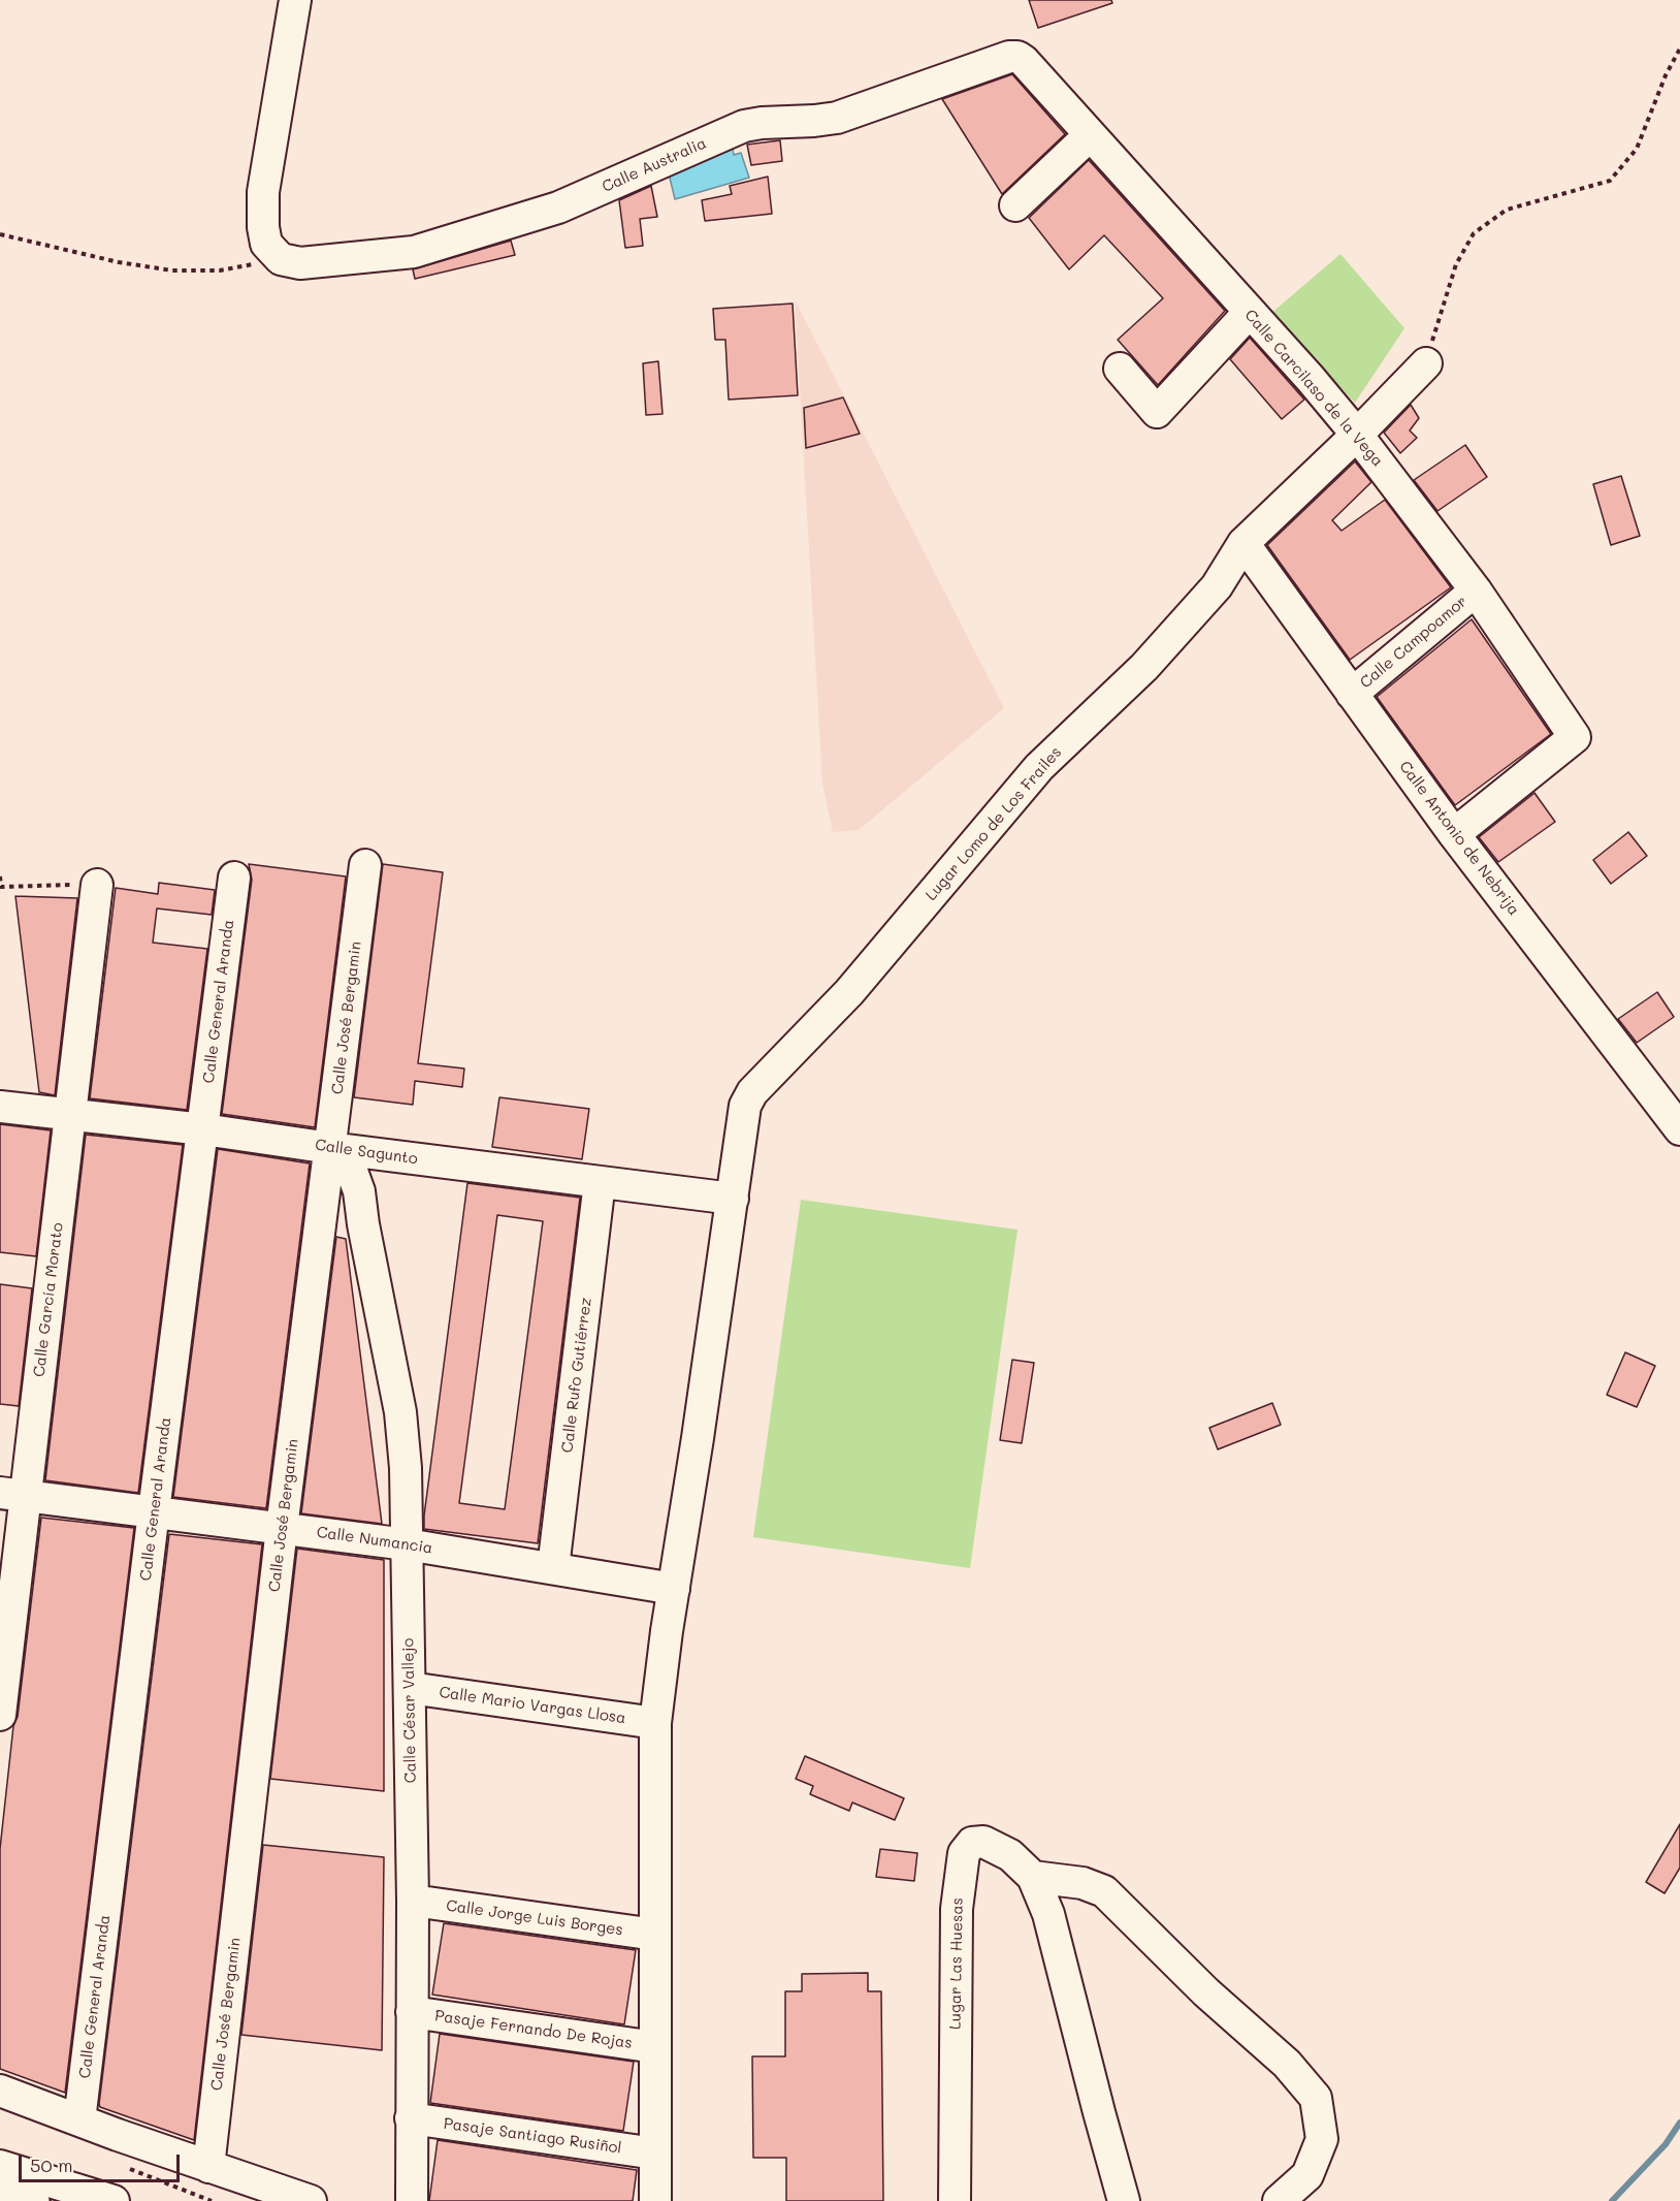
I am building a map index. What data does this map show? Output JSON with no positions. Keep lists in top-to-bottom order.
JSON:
{
  "streets": {
    "street": [
      "Calle Australia",
      "Calle Carcilaso de la Vega",
      "Calle Campoamor",
      "Lugar Lomo de Los Frailes",
      "Calle Antonio de Nebrija",
      "Calle General Aranda",
      "Calle José Bergamin",
      "Calle Sagunto",
      "Calle García Morato",
      "Calle Rufo Gutiérrez",
      "Calle Numancia",
      "Calle Mario Vargas Llosa",
      "Calle César Vallejo",
      "Calle Jorge Luis Borges",
      "Lugar Las Huesas",
      "Pasaje Fernando De Rojas",
      "Pasaje Santiago Rusiñol"
    ]
  },
  "crossings": [
    ["Calle Australia", "Calle Carcilaso de la Vega"],
    ["Calle Carcilaso de la Vega", "Calle Campoamor"],
    ["Calle Carcilaso de la Vega", "Lugar Lomo de Los Frailes"],
    ["Calle Carcilaso de la Vega", "Calle Antonio de Nebrija"],
    ["Calle Campoamor", "Calle Antonio de Nebrija"],
    ["Lugar Lomo de Los Frailes", "Calle Antonio de Nebrija"],
    ["Lugar Lomo de Los Frailes", "Calle Sagunto"],
    ["Calle General Aranda", "Calle Sagunto"],
    ["Calle General Aranda", "Calle Numancia"],
    ["Calle José Bergamin", "Calle Sagunto"],
    ["Calle José Bergamin", "Calle Numancia"],
    ["Calle José Bergamin", "Calle César Vallejo"],
    ["Calle Sagunto", "Calle García Morato"],
    ["Calle Sagunto", "Calle Rufo Gutiérrez"],
    ["Calle Sagunto", "Calle César Vallejo"],
    ["Calle García Morato", "Calle Numancia"],
    ["Calle Rufo Gutiérrez", "Calle Numancia"],
    ["Calle Numancia", "Calle César Vallejo"],
    ["Calle Mario Vargas Llosa", "Calle César Vallejo"],
    ["Calle César Vallejo", "Calle Jorge Luis Borges"],
    ["Calle César Vallejo", "Pasaje Fernando De Rojas"],
    ["Calle César Vallejo", "Pasaje Santiago Rusiñol"]
  ],
  "scale_bar": "50 m"
}
